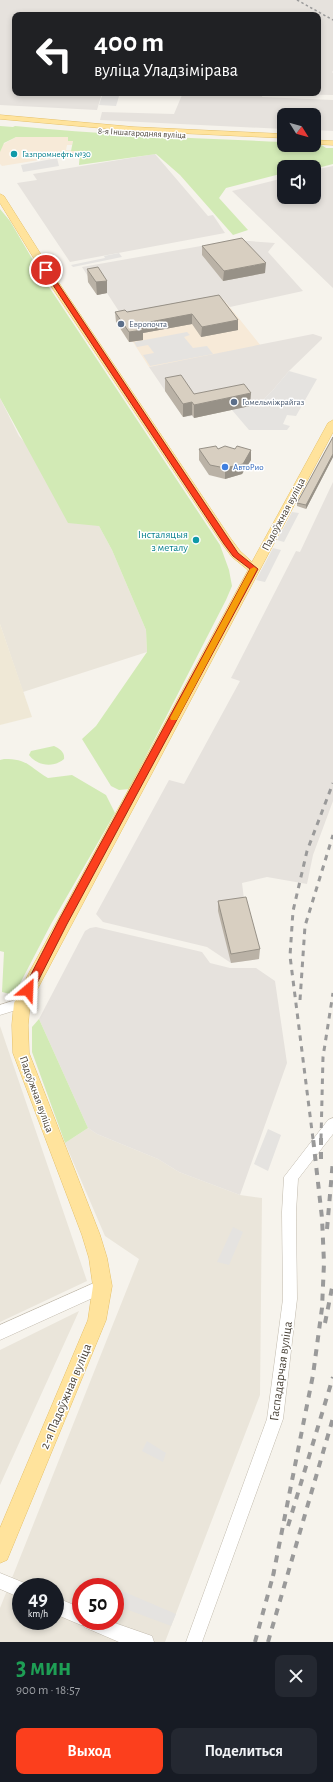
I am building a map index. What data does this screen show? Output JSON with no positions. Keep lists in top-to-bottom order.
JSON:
{
  "streets": {
    "main road": ["8-я Іншагародняя вуліца", "Падоўжная вуліца", "2-я Падоўжная вуліца"],
    "street": ["Гаспадарчая вуліца"]
  },
  "crossings": [
    ["Падоўжная вуліца", "2-я Падоўжная вуліца"]
  ],
  "places": [
    "Газпромнефть №30",
    "Европочта",
    "Гомельміжрайгаз",
    "АвтоРио",
    "Інсталяцыя з металу"
  ],
  "north": "bottom right",
  "page": {
    "turn": ["400 m", "вуліца Уладзімірава"],
    "speed": "49 km/h",
    "limit": "50",
    "heading": ["3 мин", "900 m · 18:57"],
    "buttons": ["Выход", "Поделиться"]
  }
}
